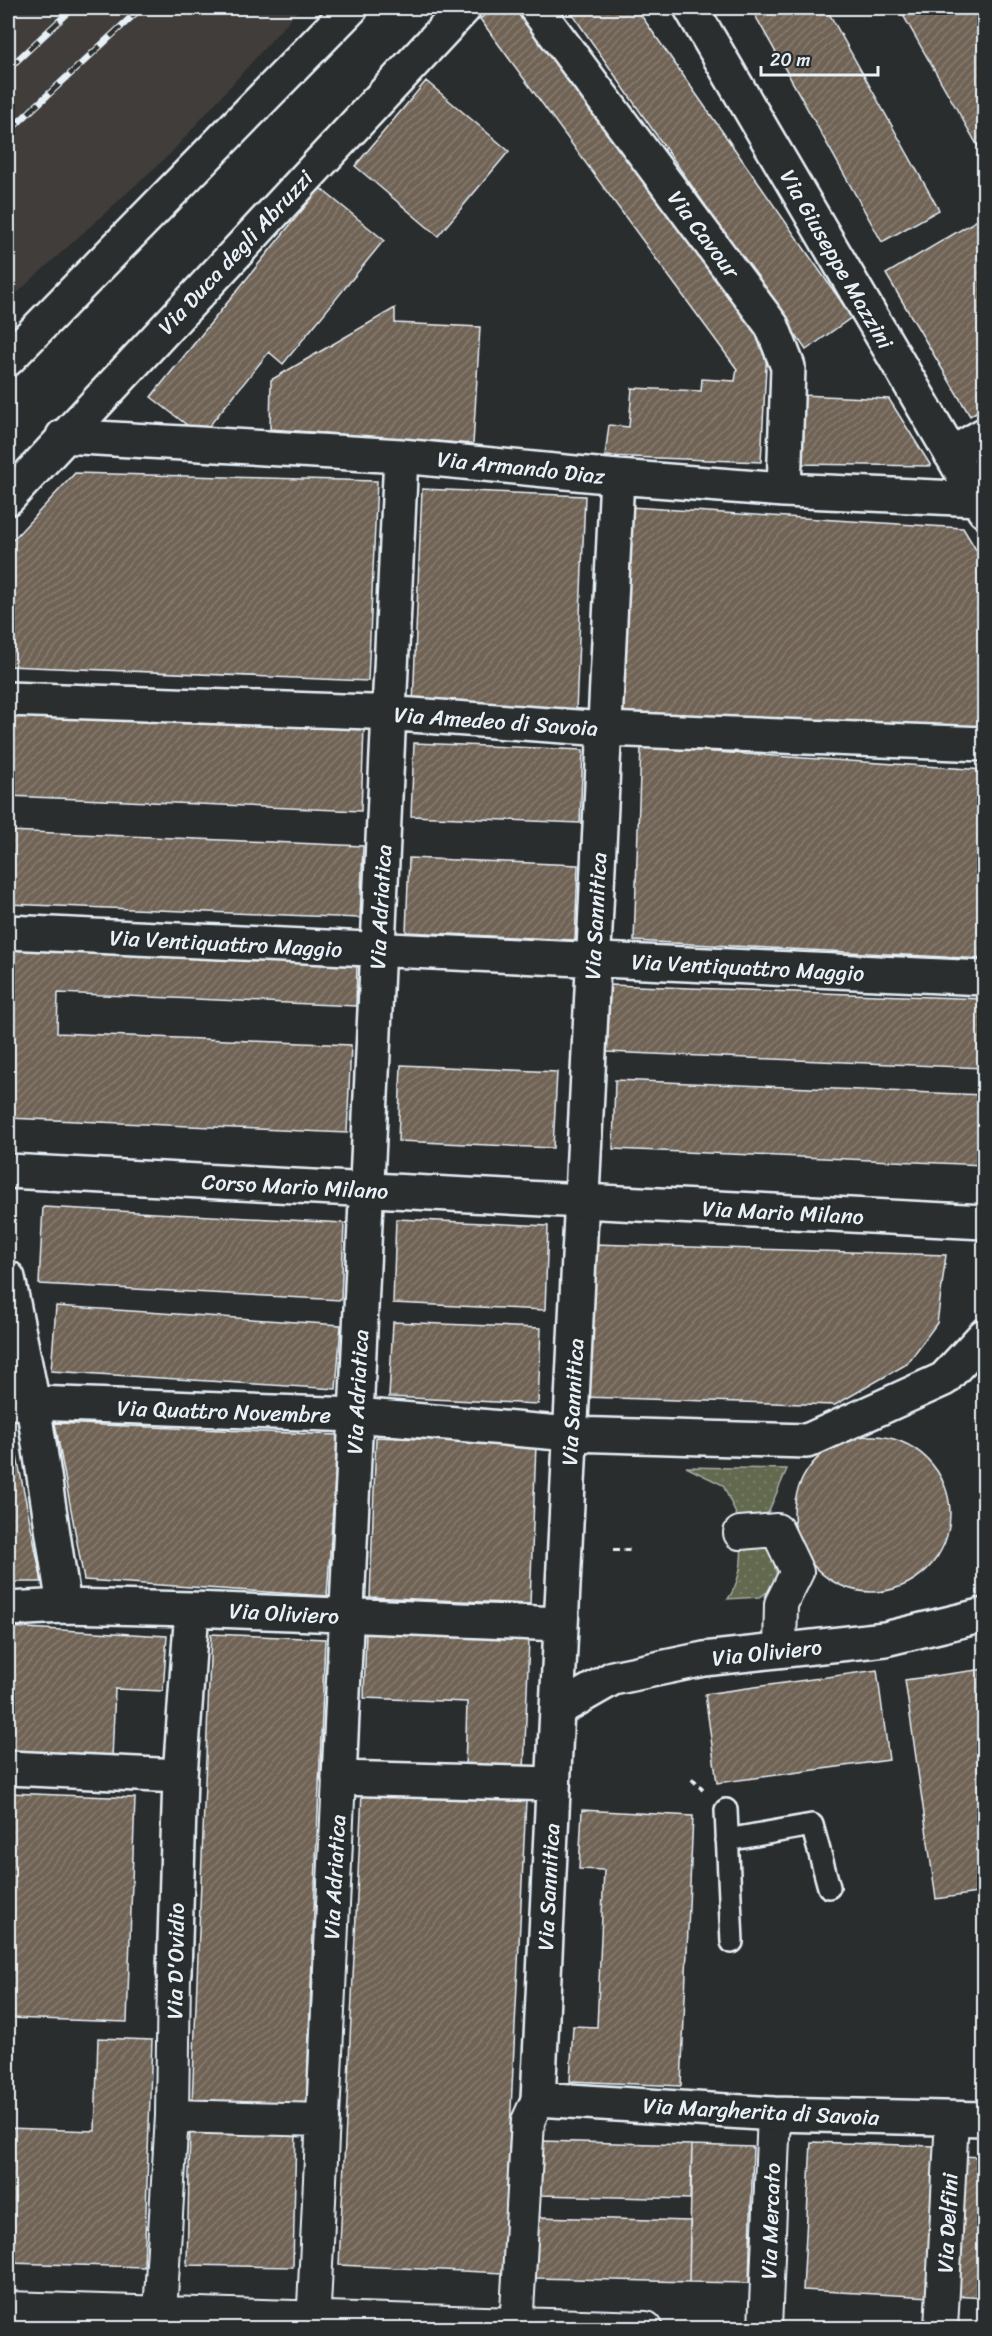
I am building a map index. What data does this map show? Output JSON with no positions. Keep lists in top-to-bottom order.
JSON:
{
  "streets": {
    "street": [
      "Via Cavour",
      "Via Duca degli Abruzzi",
      "Via Giuseppe Mazzini",
      "Via Armando Diaz",
      "Via Amedeo di Savoia",
      "Via Adriatica",
      "Via Sannitica",
      "Via Ventiquattro Maggio",
      "Corso Mario Milano",
      "Via Mario Milano",
      "Via Quattro Novembre",
      "Via Oliviero",
      "Via D'Ovidio",
      "Via Margherita di Savoia",
      "Via Mercato",
      "Via Delfini"
    ]
  },
  "crossings": [
    ["Via Cavour", "Via Armando Diaz"],
    ["Via Duca degli Abruzzi", "Via Armando Diaz"],
    ["Via Giuseppe Mazzini", "Via Armando Diaz"],
    ["Via Armando Diaz", "Via Adriatica"],
    ["Via Armando Diaz", "Via Sannitica"],
    ["Via Amedeo di Savoia", "Via Adriatica"],
    ["Via Amedeo di Savoia", "Via Sannitica"],
    ["Via Adriatica", "Via Ventiquattro Maggio"],
    ["Via Adriatica", "Corso Mario Milano"],
    ["Via Adriatica", "Via Quattro Novembre"],
    ["Via Adriatica", "Via Oliviero"],
    ["Via Sannitica", "Via Ventiquattro Maggio"],
    ["Via Sannitica", "Corso Mario Milano"],
    ["Via Sannitica", "Via Mario Milano"],
    ["Via Sannitica", "Via Quattro Novembre"],
    ["Via Sannitica", "Via Oliviero"],
    ["Via Sannitica", "Via Margherita di Savoia"],
    ["Corso Mario Milano", "Via Mario Milano"],
    ["Via Oliviero", "Via D'Ovidio"],
    ["Via Margherita di Savoia", "Via Mercato"],
    ["Via Margherita di Savoia", "Via Delfini"]
  ],
  "scale_bar": "20 m"
}
